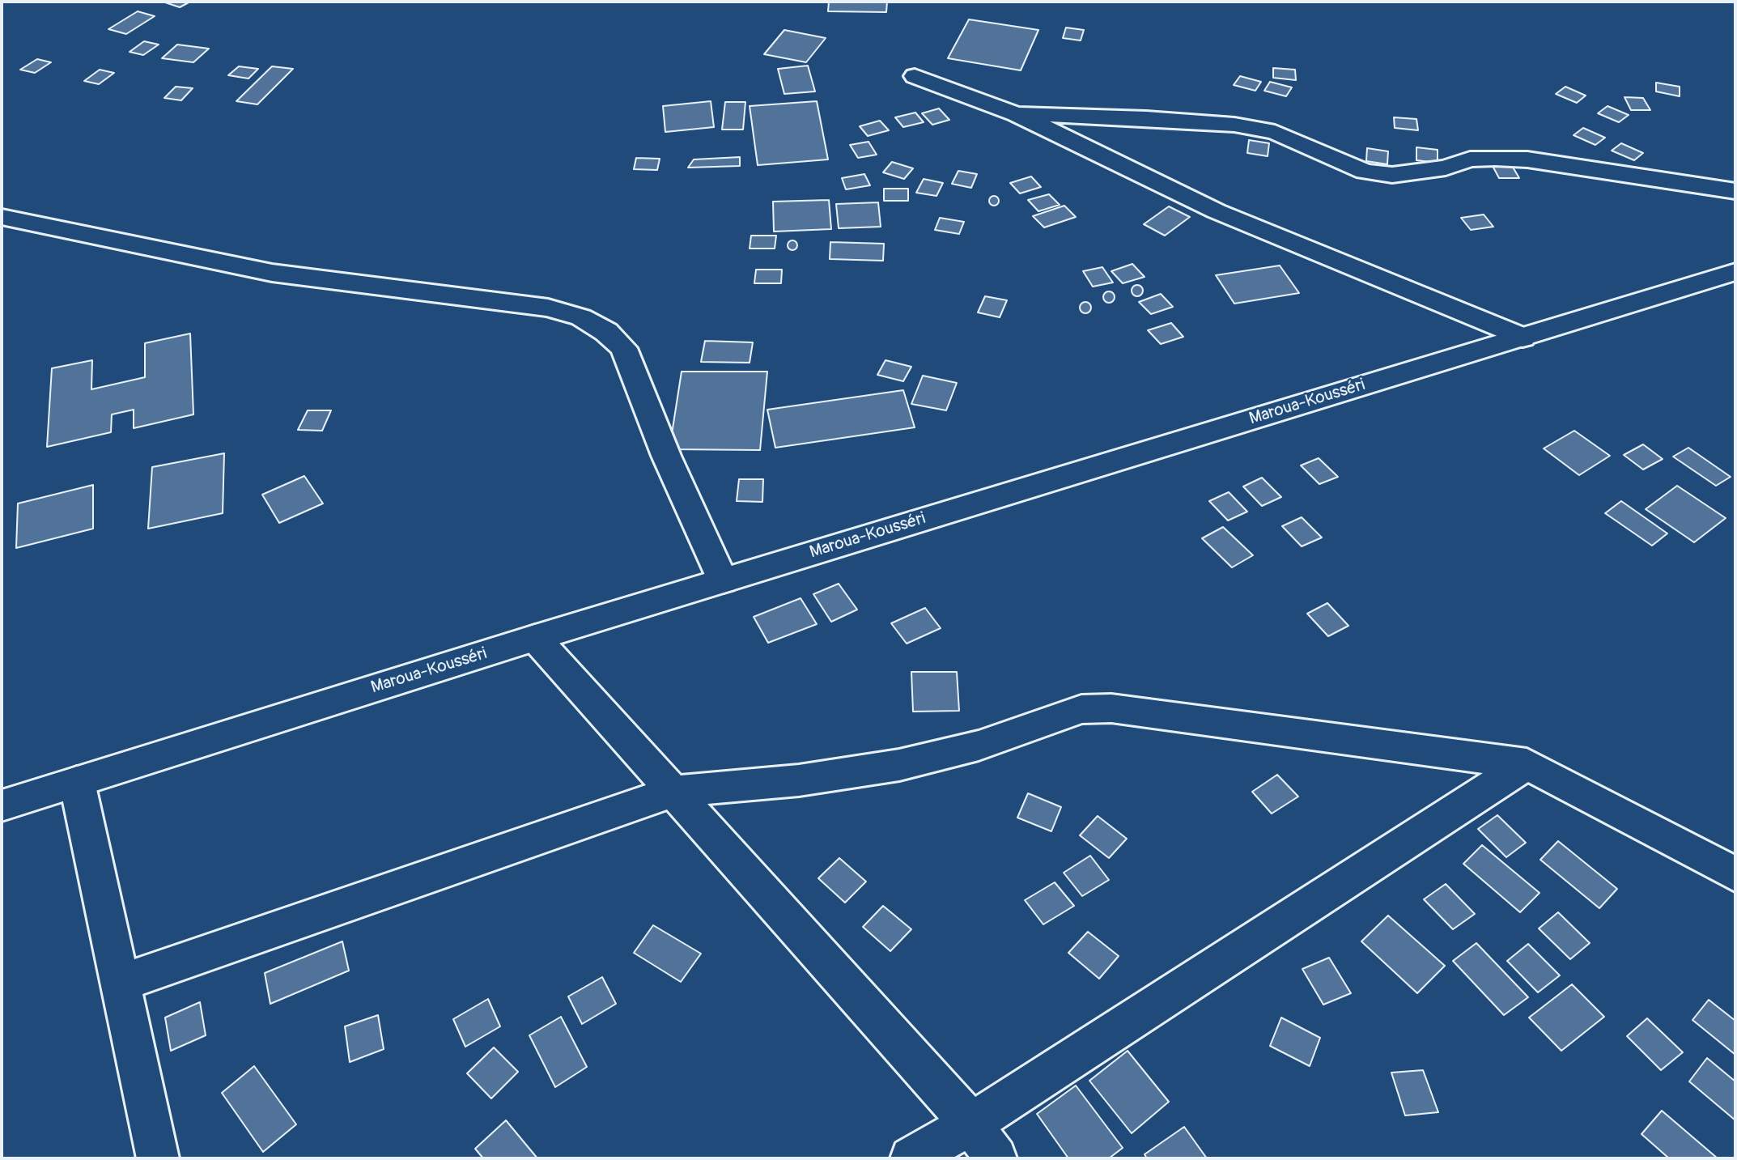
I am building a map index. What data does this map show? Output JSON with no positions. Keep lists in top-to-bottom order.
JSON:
{
  "streets": {
    "main road": ["Maroua-Kousséri"]
  }
}
